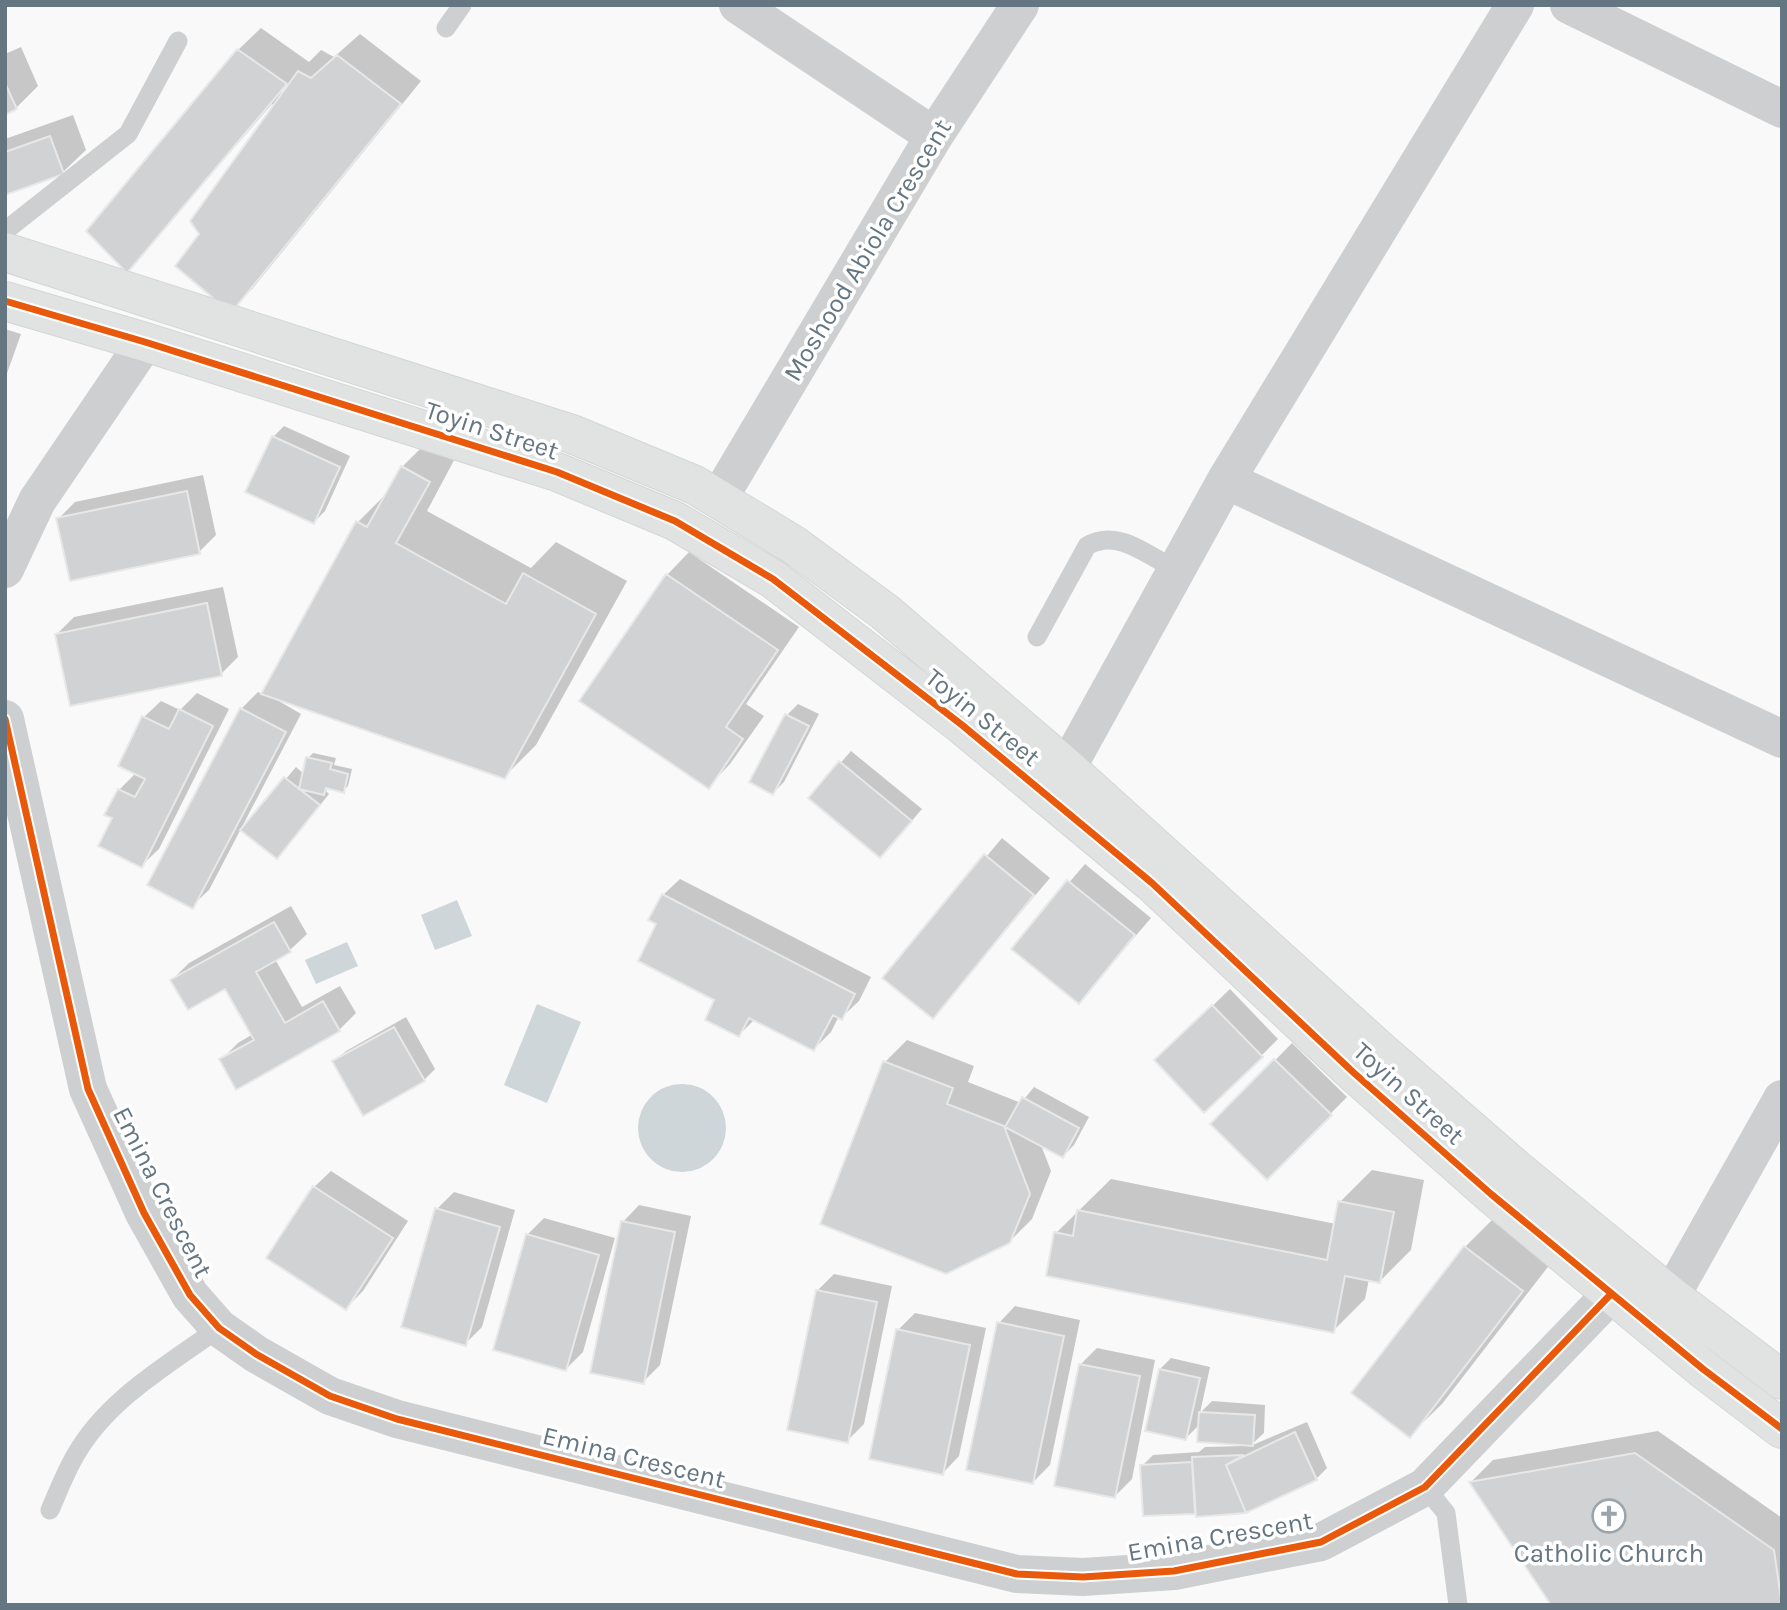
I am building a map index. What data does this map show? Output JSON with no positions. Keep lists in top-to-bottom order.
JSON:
{
  "streets": {
    "street": ["Moshood Abiola Crescent", "Toyin Street", "Emina Crescent"]
  },
  "crossings": [
    ["Moshood Abiola Crescent", "Toyin Street"],
    ["Toyin Street", "Emina Crescent"]
  ],
  "places": {
    "church": ["Catholic Church"]
  }
}
